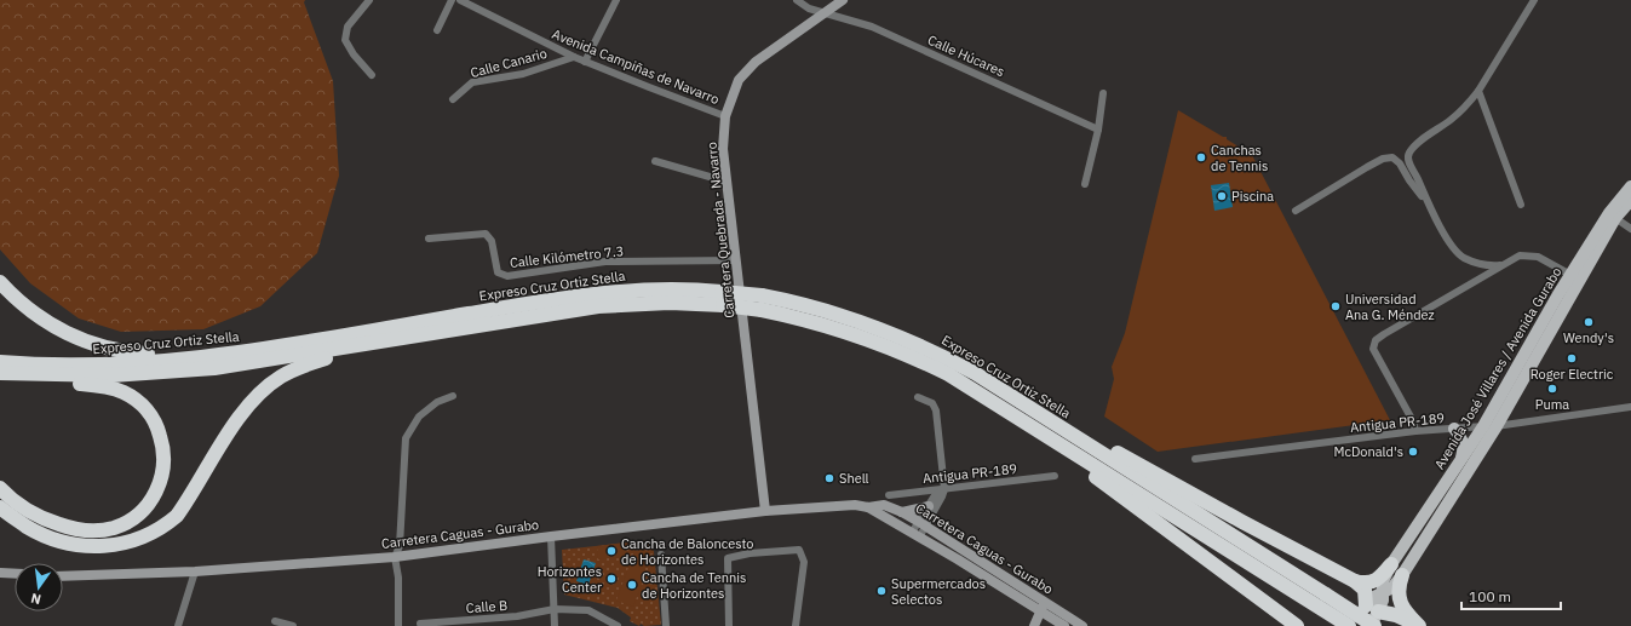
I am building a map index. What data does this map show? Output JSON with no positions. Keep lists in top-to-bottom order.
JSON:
{
  "streets": {
    "highway": ["Expreso Cruz Ortiz Stella"],
    "main road": ["Carretera Quebrada - Navarro", "Avenida José Villares / Avenida Gurabo", "Carretera Caguas - Gurabo"],
    "street": [
      "Calle Húcares",
      "Calle Canario",
      "Avenida Campiñas de Navarro",
      "Calle Kilómetro 7.3",
      "Antigua PR-189",
      "Calle B"
    ]
  },
  "crossings": [
    ["Calle Húcares", "Carretera Quebrada - Navarro"],
    ["Calle Canario", "Avenida Campiñas de Navarro"],
    ["Avenida Campiñas de Navarro", "Carretera Quebrada - Navarro"],
    ["Carretera Quebrada - Navarro", "Calle Kilómetro 7.3"],
    ["Carretera Quebrada - Navarro", "Carretera Caguas - Gurabo"],
    ["Expreso Cruz Ortiz Stella", "Avenida José Villares / Avenida Gurabo"],
    ["Avenida José Villares / Avenida Gurabo", "Antigua PR-189"]
  ],
  "places": [
    "Canchas de Tennis",
    "Piscina",
    "Universidad Ana G. Méndez",
    "Wendy's",
    "Roger Electric",
    "Puma",
    "McDonald's",
    "Shell",
    "Cancha de Baloncesto de Horizontes",
    "Horizontes Center",
    "Cancha de Tennis de Horizontes",
    "Supermercados Selectos"
  ],
  "scale_bar": "100 m",
  "north": "bottom"
}
